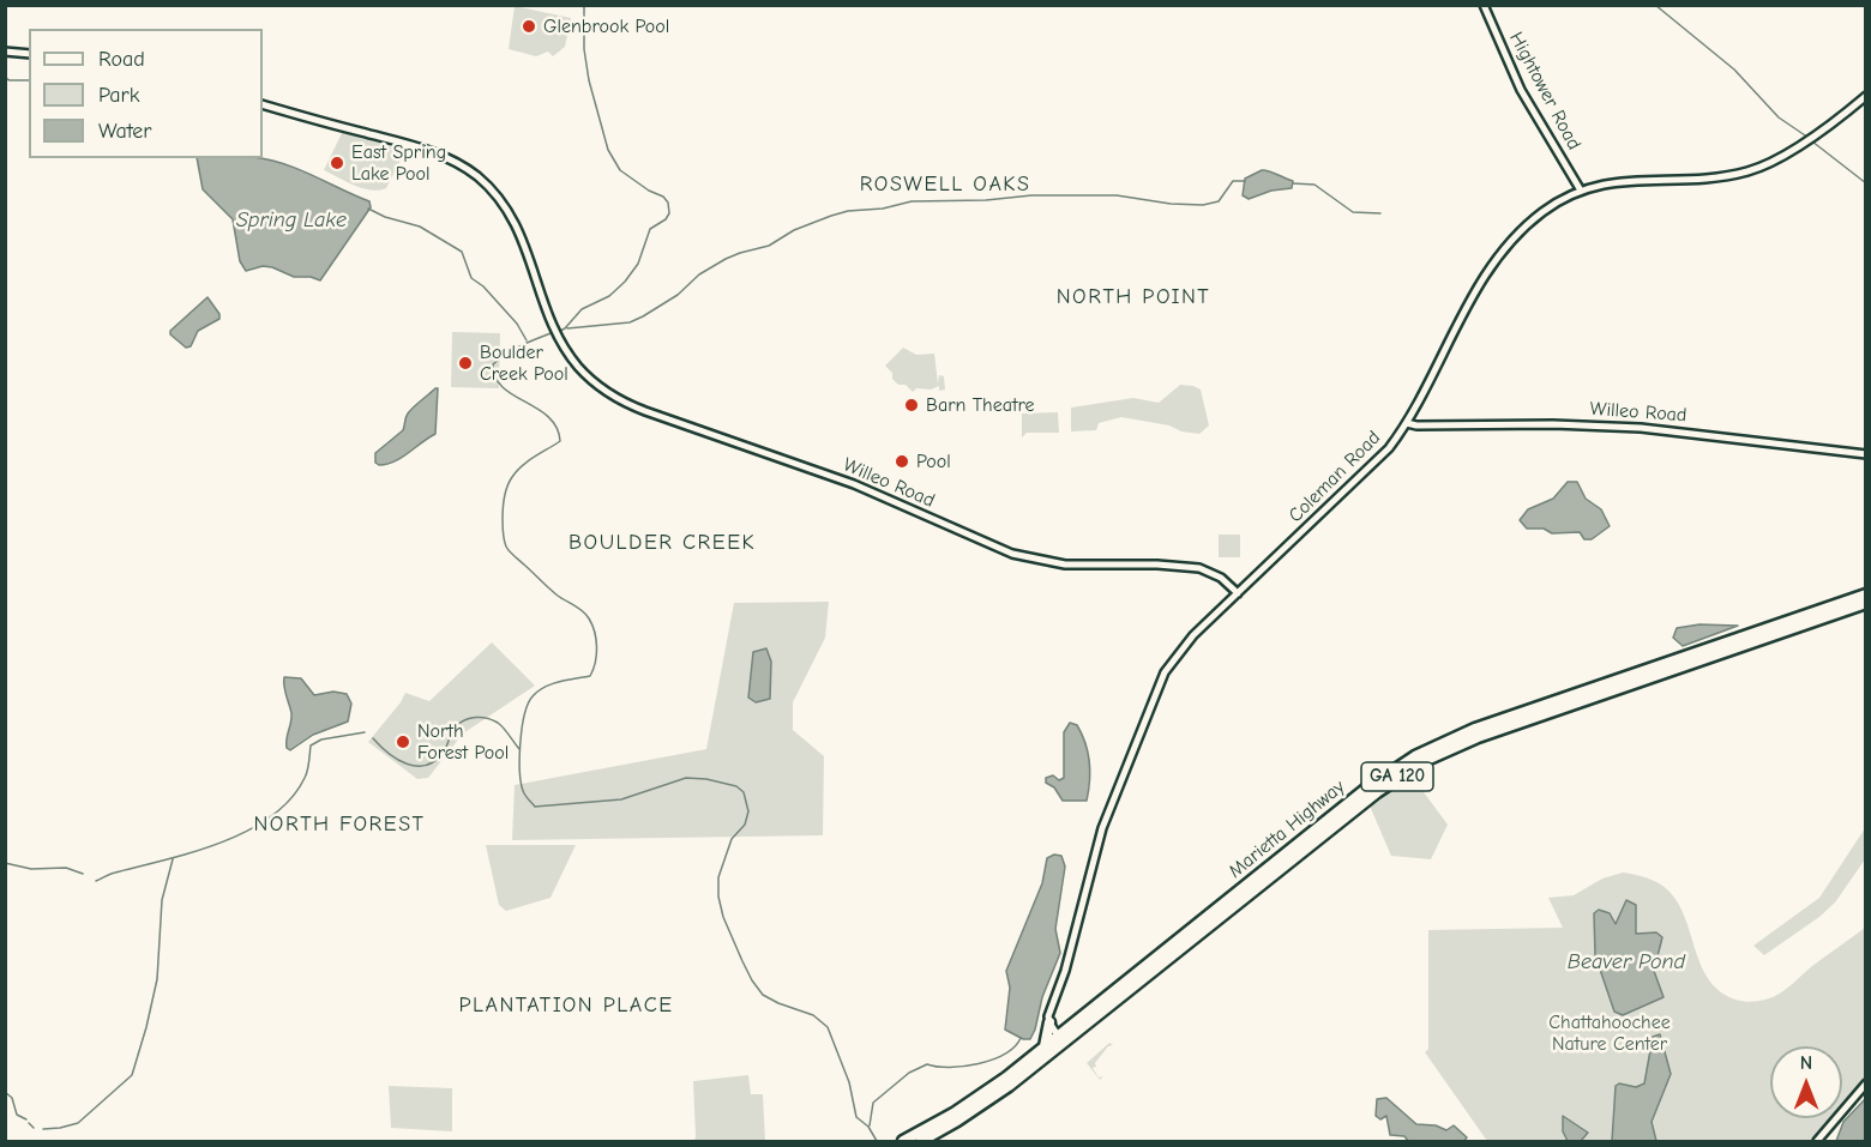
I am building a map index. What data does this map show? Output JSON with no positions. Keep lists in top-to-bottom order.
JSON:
{
  "streets": {
    "highway": ["GA 120", "Marietta Highway"],
    "street": ["Hightower Road", "Willeo Road", "Coleman Road"]
  },
  "crossings": [
    ["Hightower Road", "Coleman Road"],
    ["Willeo Road", "Coleman Road"],
    ["Coleman Road", "Marietta Highway"]
  ],
  "districts": [
    "ROSWELL OAKS",
    "NORTH POINT",
    "BOULDER CREEK",
    "NORTH FOREST",
    "PLANTATION PLACE"
  ],
  "water": ["Spring Lake", "Beaver Pond"],
  "parks": ["Chattahoochee Nature Center"],
  "places": [
    "Glenbrook Pool",
    "East Spring Lake Pool",
    "Boulder Creek Pool",
    "Barn Theatre",
    "Pool",
    "North Forest Pool"
  ],
  "legend": ["Road", "Park", "Water"],
  "north": "top"
}
